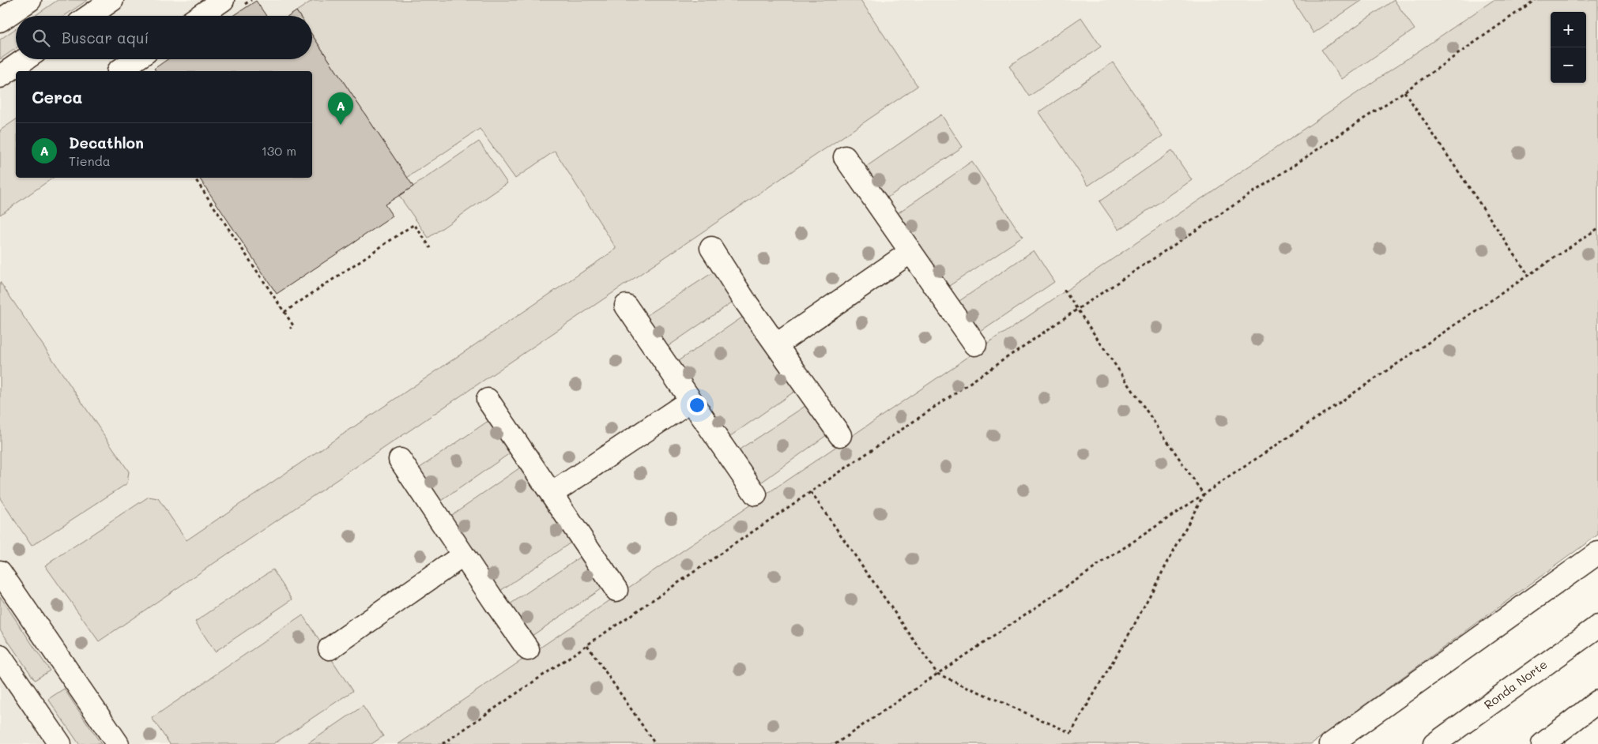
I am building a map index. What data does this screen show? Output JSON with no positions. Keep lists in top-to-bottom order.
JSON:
{
  "streets": {
    "main road": ["Ronda Norte"]
  },
  "page": {
    "map_buttons": ["+", "−"],
    "search": "Buscar aquí",
    "heading": "Cerca",
    "pins": "A",
    "list": [
      {
        "mark": "A",
        "name": "Decathlon",
        "note": "Tienda",
        "value": "130 m"
      }
    ]
  }
}
